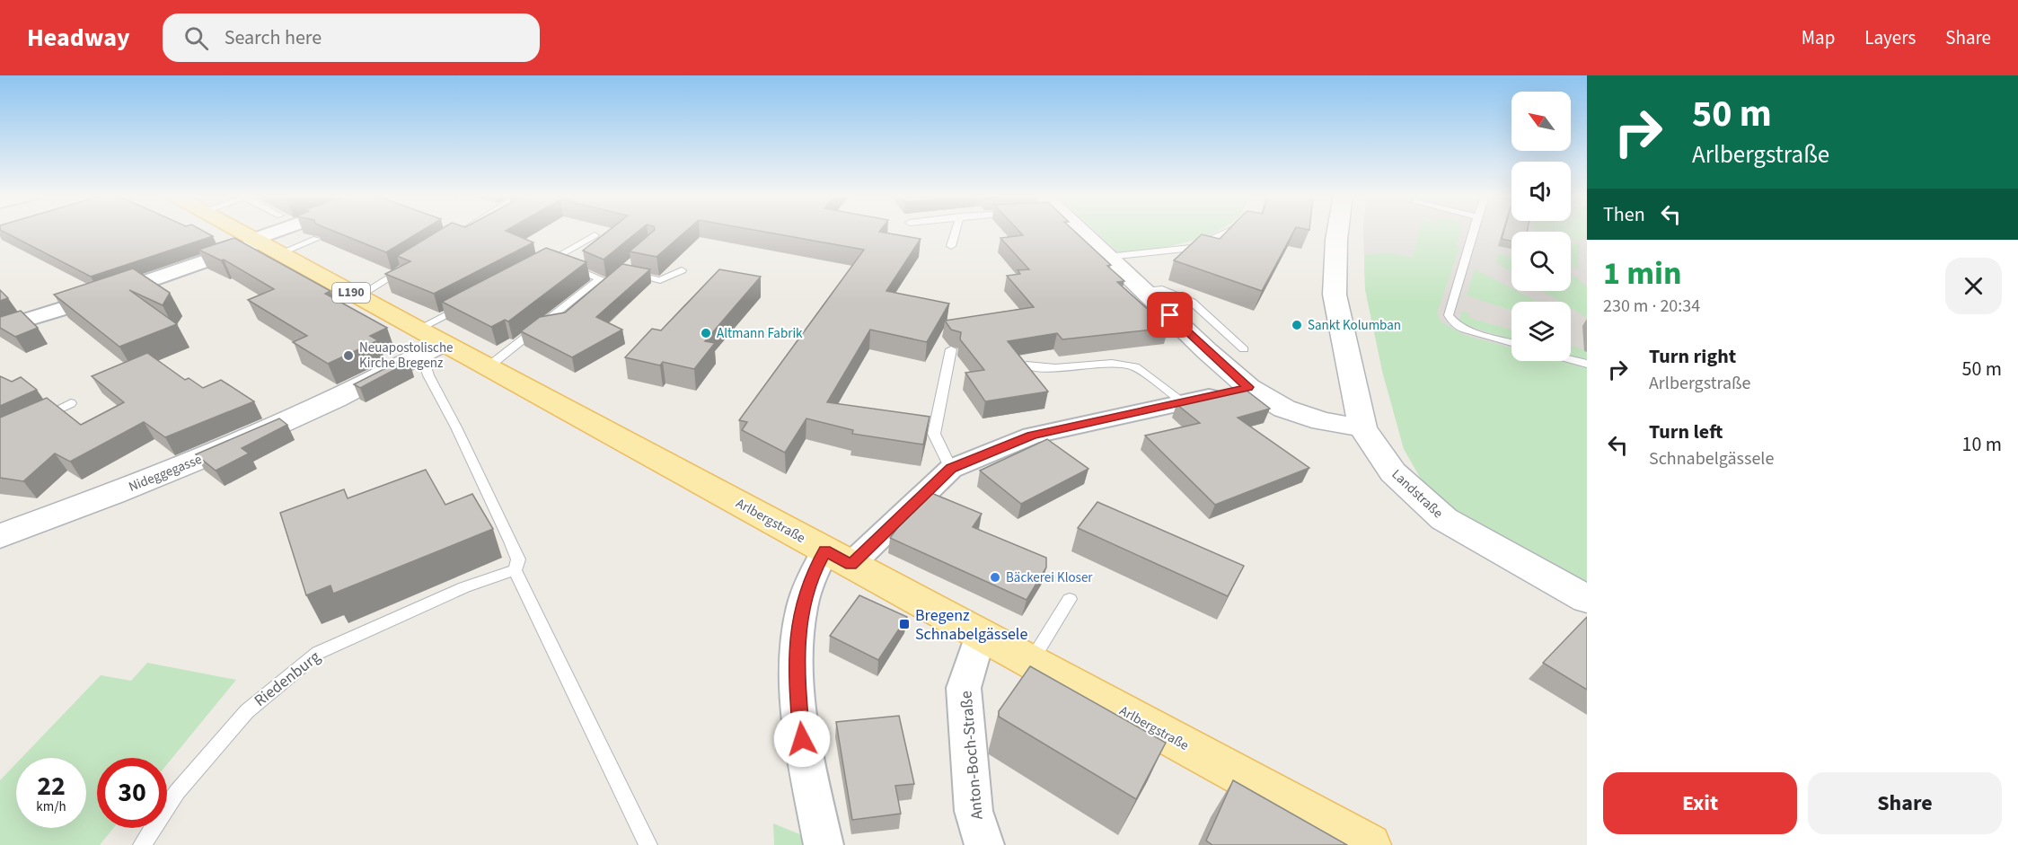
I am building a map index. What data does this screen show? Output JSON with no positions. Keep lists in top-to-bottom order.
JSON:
{
  "streets": {
    "main road": ["L190", "Arlbergstraße"],
    "street": ["Nideggegasse", "Landstraße", "Anton-Boch-Straße"],
    "lane": ["Riedenburg"]
  },
  "crossings": [
    ["Nideggegasse", "Arlbergstraße"],
    ["Arlbergstraße", "Anton-Boch-Straße"]
  ],
  "places": {
    "other": [
      "Sankt Kolumban",
      "Altmann Fabrik",
      "Neuapostolische Kirche Bregenz",
      "Bäckerei Kloser"
    ],
    "transit": ["Bregenz Schnabelgässele"]
  },
  "north": "top left",
  "page": {
    "header": "Headway",
    "search": "Search here",
    "nav": ["Map", "Layers", "Share"],
    "turn": ["50 m", "Arlbergstraße"],
    "then": "Then",
    "heading": ["1 min", "230 m · 20:34"],
    "list": [
      {
        "name": "Turn right",
        "note": "Arlbergstraße",
        "value": "50 m"
      },
      {
        "name": "Turn left",
        "note": "Schnabelgässele",
        "value": "10 m"
      }
    ],
    "speed": "22 km/h",
    "limit": "30",
    "buttons": ["Exit", "Share"]
  }
}
